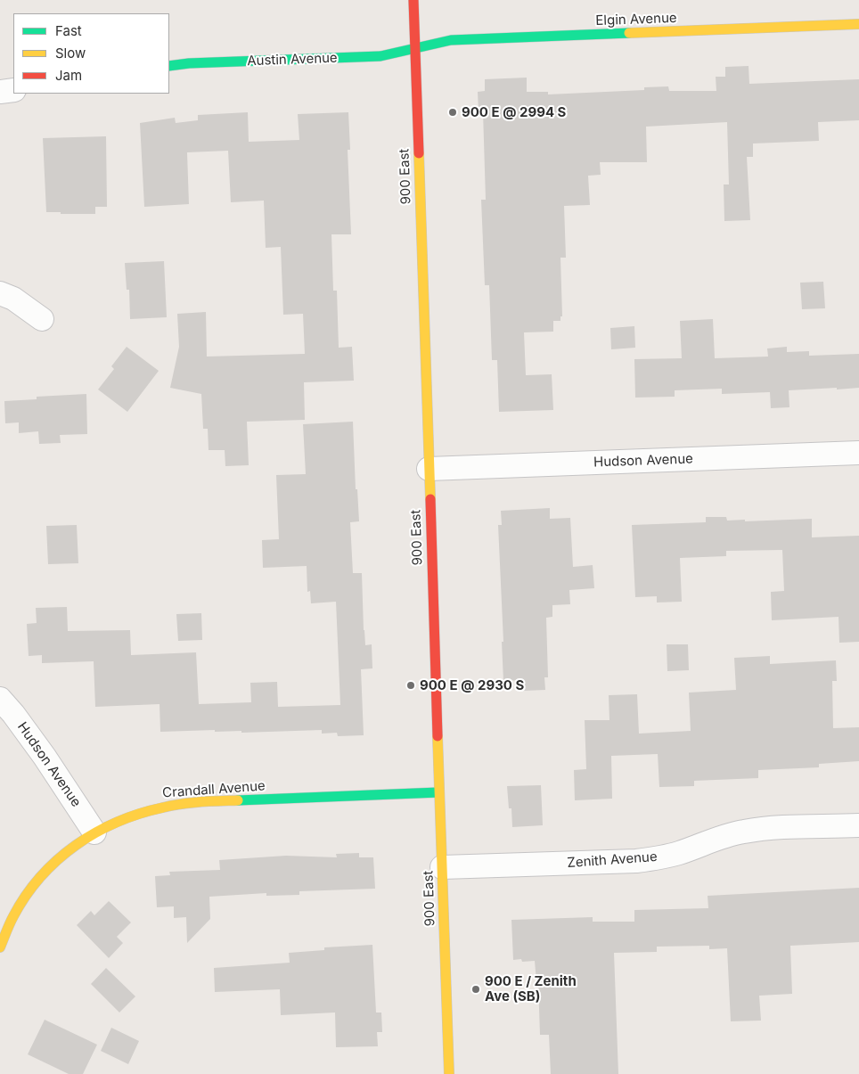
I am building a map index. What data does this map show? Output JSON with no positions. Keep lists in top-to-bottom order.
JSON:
{
  "streets": {
    "street": [
      "Elgin Avenue",
      "Austin Avenue",
      "900 East",
      "Hudson Avenue",
      "Crandall Avenue",
      "Zenith Avenue"
    ]
  },
  "crossings": [
    ["Elgin Avenue", "Austin Avenue"],
    ["Elgin Avenue", "900 East"],
    ["Austin Avenue", "900 East"],
    ["900 East", "Hudson Avenue"],
    ["900 East", "Crandall Avenue"],
    ["900 East", "Zenith Avenue"],
    ["Hudson Avenue", "Crandall Avenue"]
  ],
  "places": ["900 E @ 2994 S", "900 E @ 2930 S", "900 E / Zenith Ave (SB)"],
  "legend": ["Fast", "Slow", "Jam"]
}
